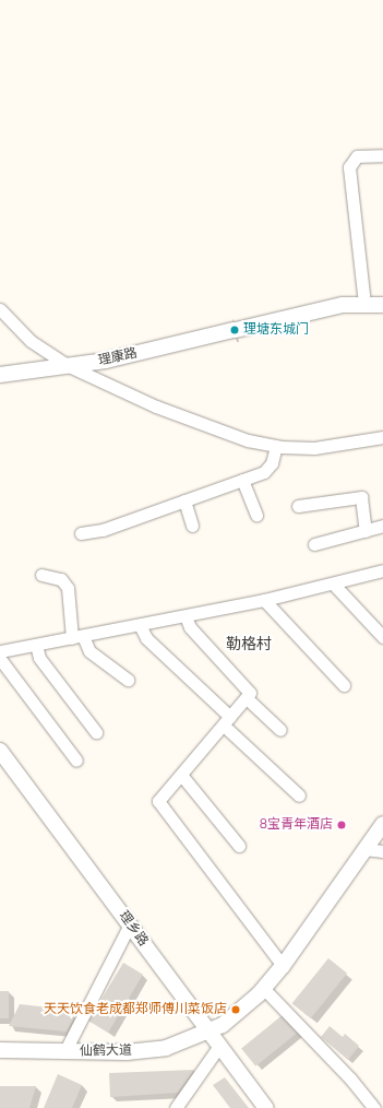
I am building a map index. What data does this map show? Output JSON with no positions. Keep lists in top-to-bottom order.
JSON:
{
  "streets": {
    "main road": ["理康路", "理乡路", "仙鹤大道"]
  },
  "crossings": [
    ["理乡路", "仙鹤大道"]
  ],
  "districts": ["勒格村"],
  "places": ["理塘东城门", "8宝青年酒店", "天天饮食老成都郑师傅川菜饭店"]
}
